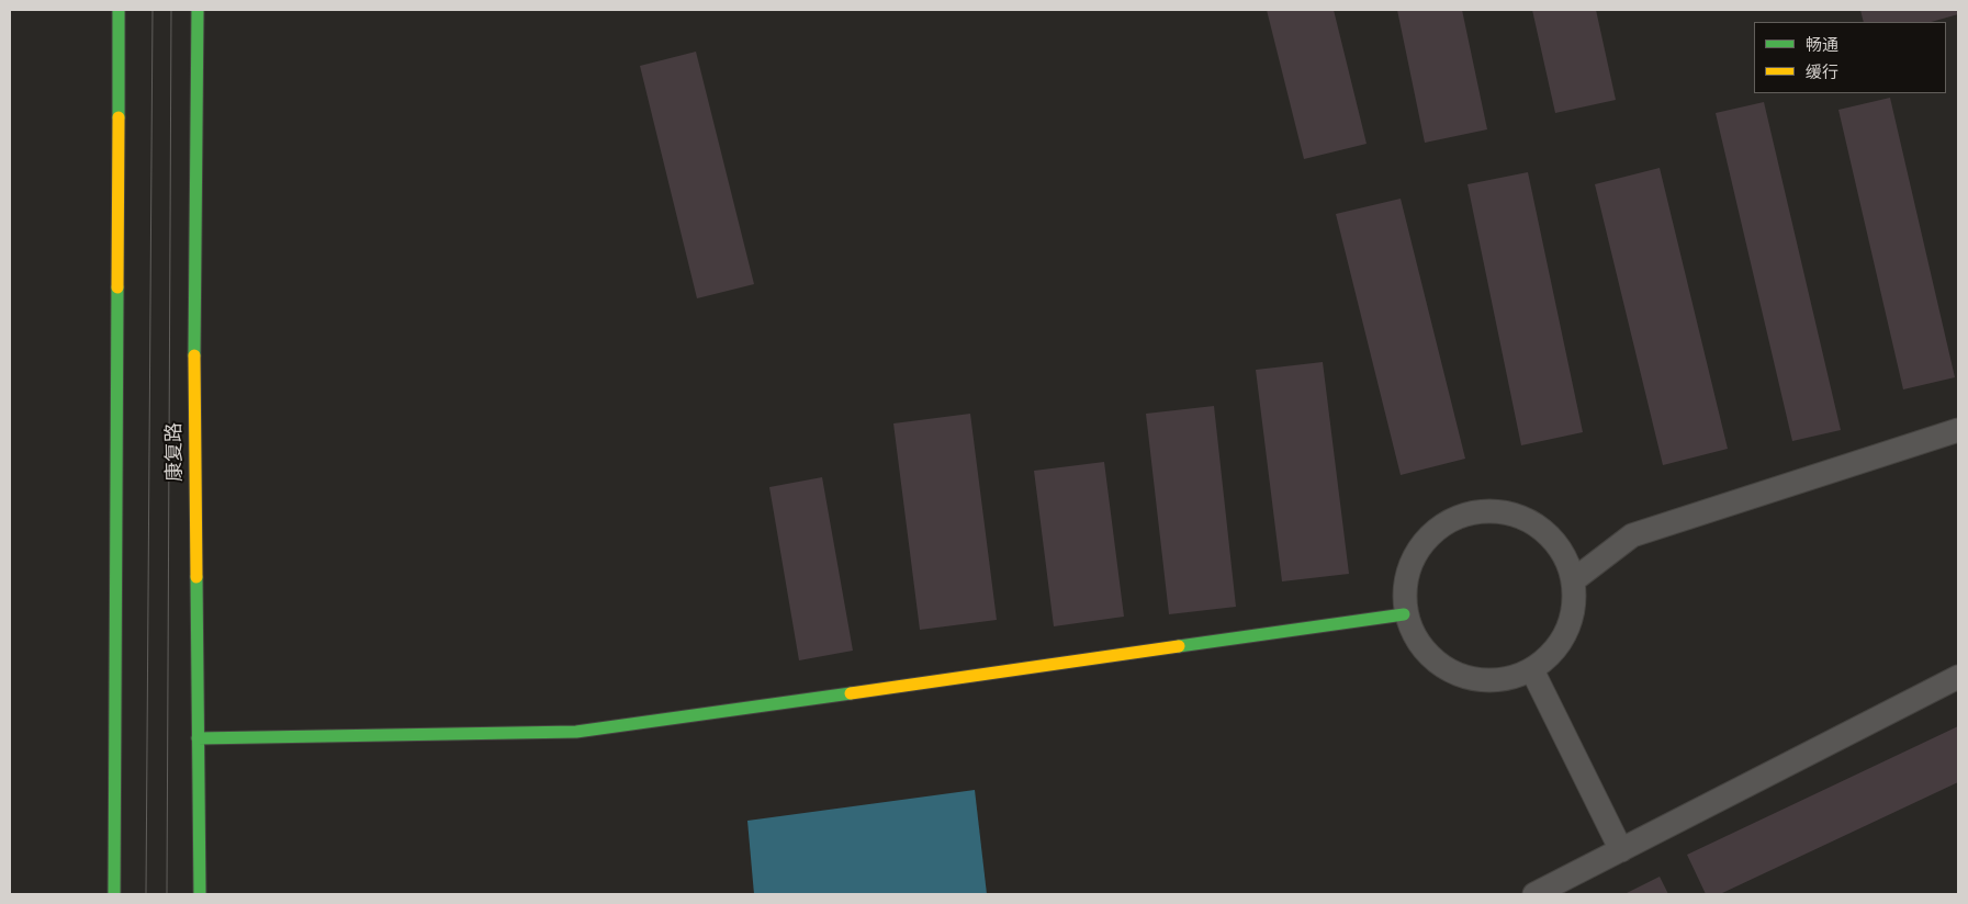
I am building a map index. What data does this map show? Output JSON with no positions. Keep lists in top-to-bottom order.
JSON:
{
  "streets": {
    "street": ["康复路"]
  },
  "legend": ["畅通", "缓行"]
}
